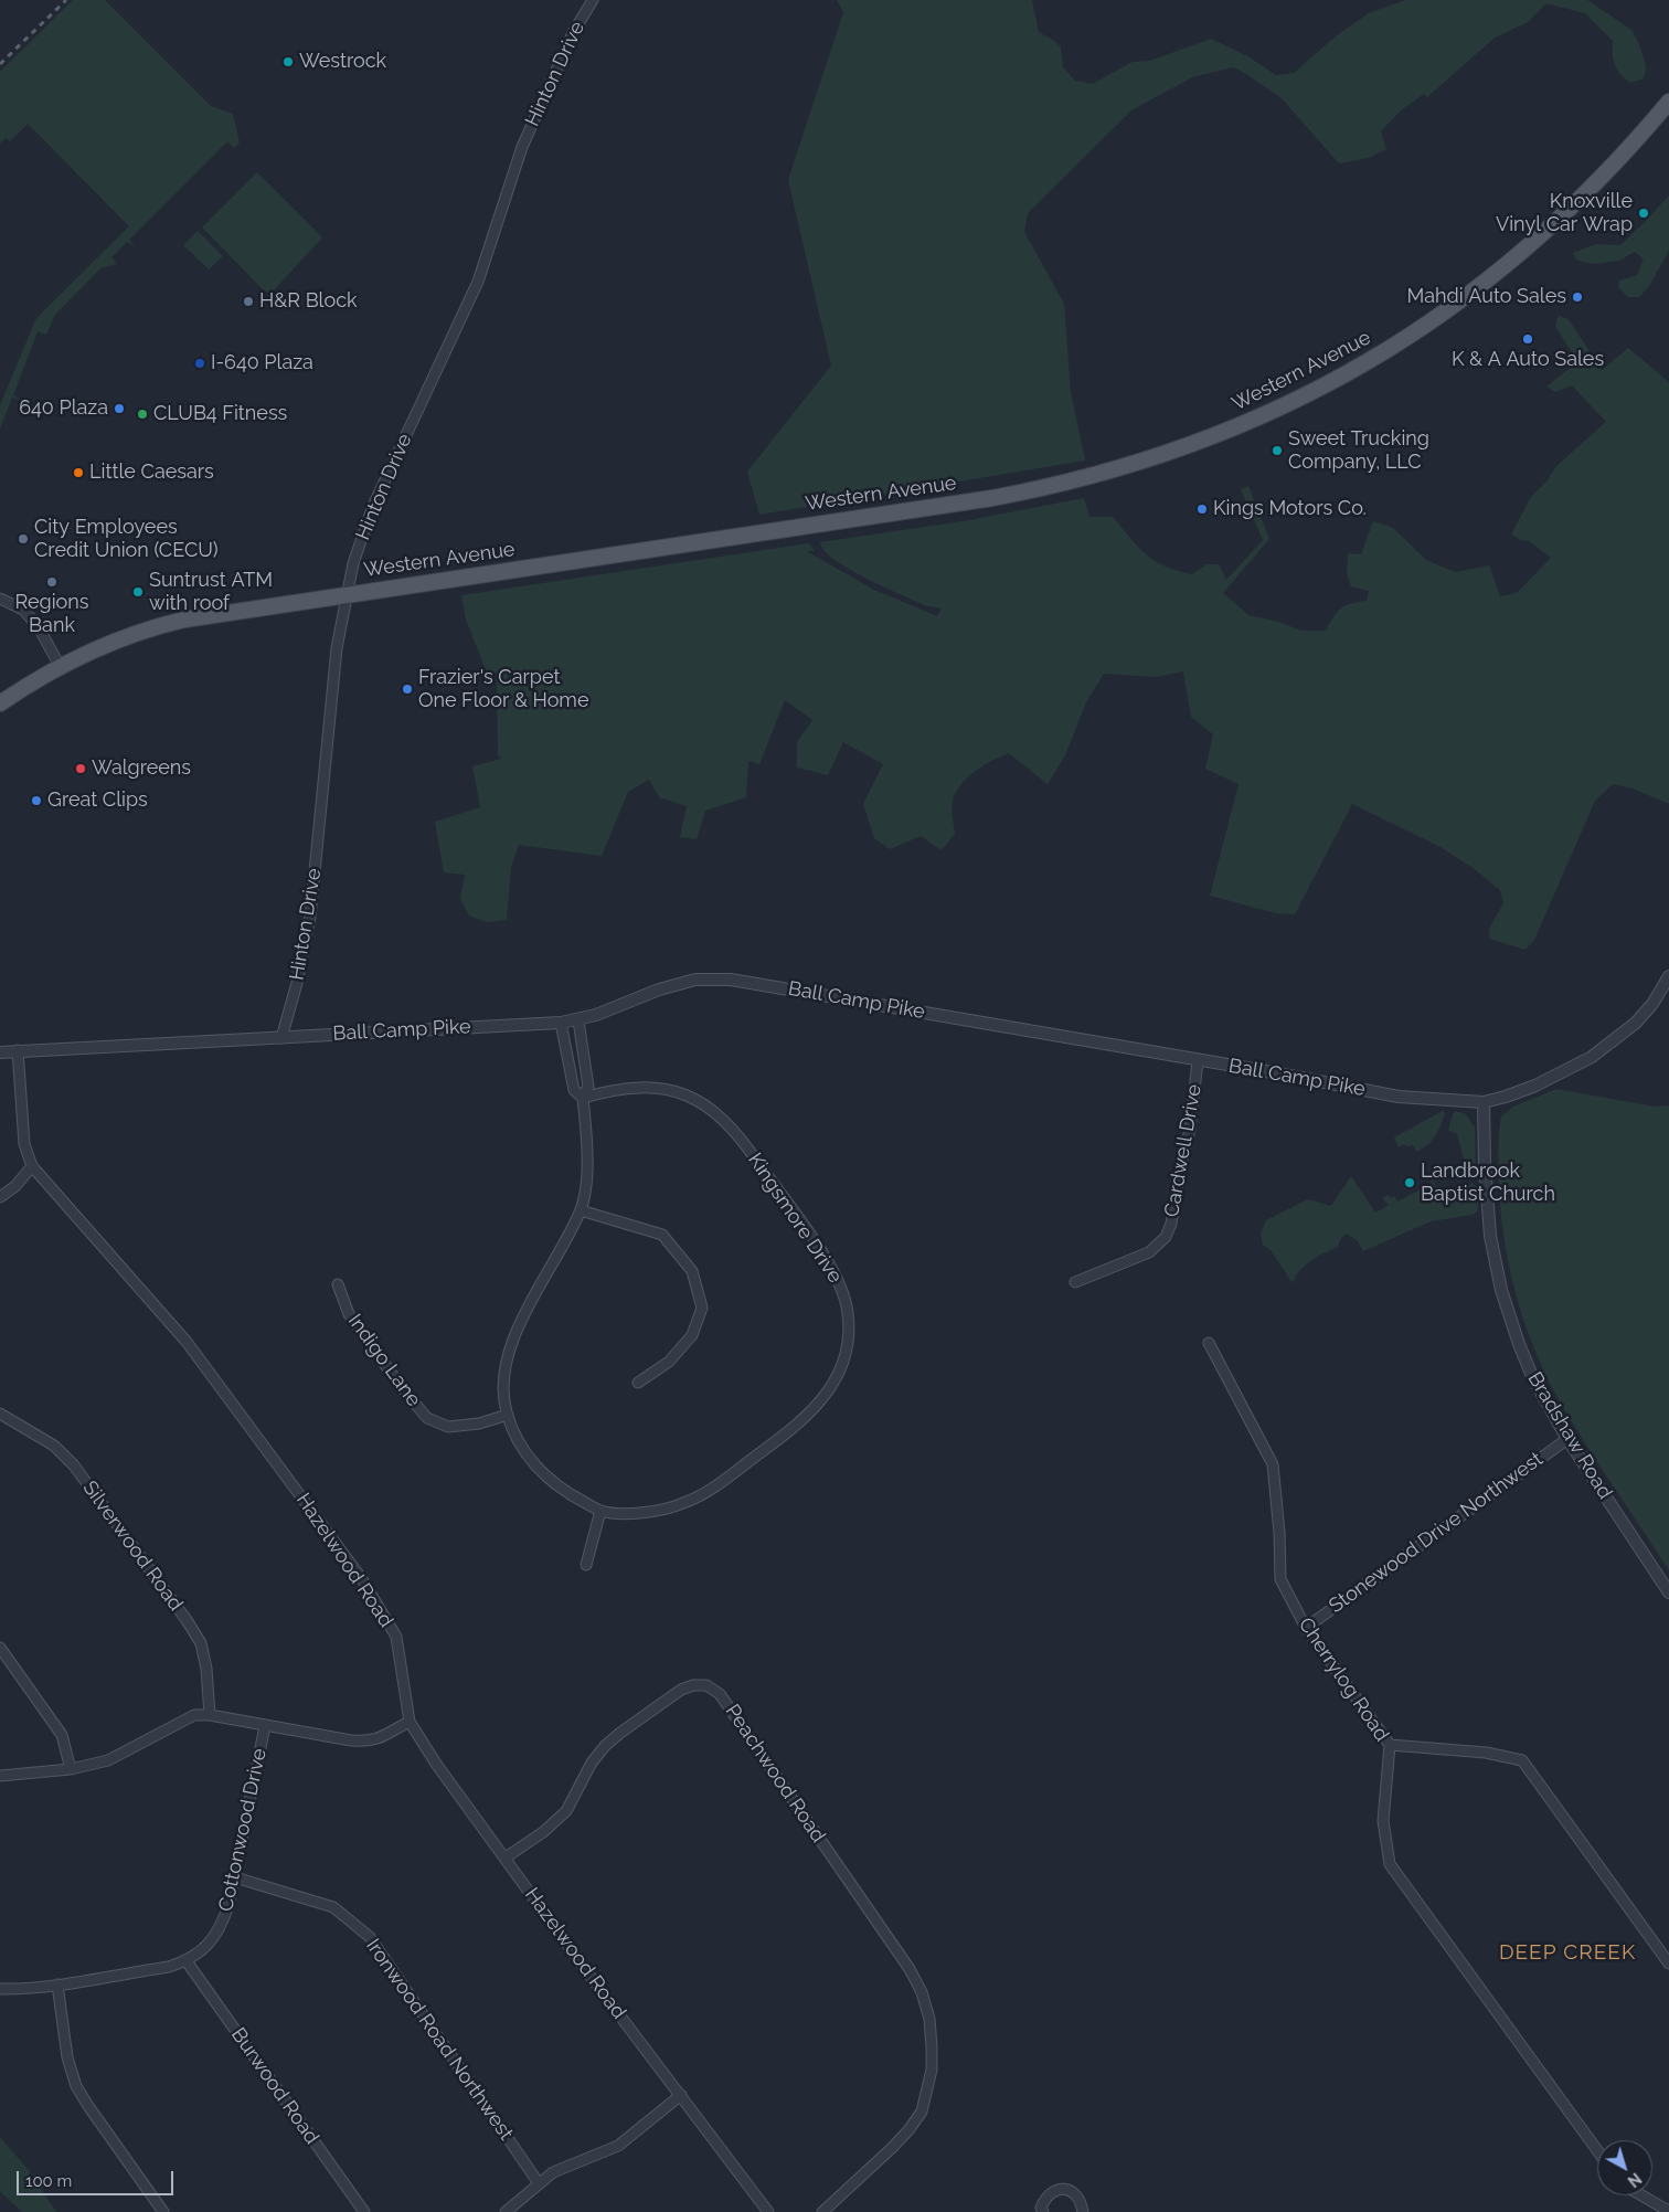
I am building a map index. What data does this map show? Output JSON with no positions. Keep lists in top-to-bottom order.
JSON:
{
  "streets": {
    "main road": ["Western Avenue"],
    "street": [
      "Hinton Drive",
      "Ball Camp Pike",
      "Cardwell Drive",
      "Kingsmore Drive",
      "Indigo Lane",
      "Bradshaw Road",
      "Stonewood Drive Northwest",
      "Silverwood Road",
      "Hazelwood Road",
      "Cherrylog Road",
      "Peachwood Road",
      "Cottonwood Drive",
      "Ironwood Road Northwest",
      "Burwood Road"
    ]
  },
  "crossings": [
    ["Hinton Drive", "Western Avenue"],
    ["Hinton Drive", "Ball Camp Pike"],
    ["Ball Camp Pike", "Cardwell Drive"],
    ["Ball Camp Pike", "Kingsmore Drive"],
    ["Ball Camp Pike", "Bradshaw Road"],
    ["Ball Camp Pike", "Hazelwood Road"],
    ["Kingsmore Drive", "Indigo Lane"],
    ["Bradshaw Road", "Stonewood Drive Northwest"],
    ["Stonewood Drive Northwest", "Cherrylog Road"],
    ["Hazelwood Road", "Peachwood Road"],
    ["Cottonwood Drive", "Ironwood Road Northwest"],
    ["Cottonwood Drive", "Burwood Road"]
  ],
  "districts": ["DEEP CREEK"],
  "places": [
    "Westrock",
    "Knoxville Vinyl Car Wrap",
    "Mahdi Auto Sales",
    "H&R Block",
    "K & A Auto Sales",
    "I-640 Plaza",
    "640 Plaza",
    "CLUB4 Fitness",
    "Sweet Trucking Company, LLC",
    "Little Caesars",
    "Kings Motors Co.",
    "City Employees Credit Union (CECU)",
    "Regions Bank",
    "Suntrust ATM with roof",
    "Frazier's Carpet One Floor & Home",
    "Walgreens",
    "Great Clips",
    "Landbrook Baptist Church"
  ],
  "scale_bar": "100 m",
  "north": "bottom right"
}
